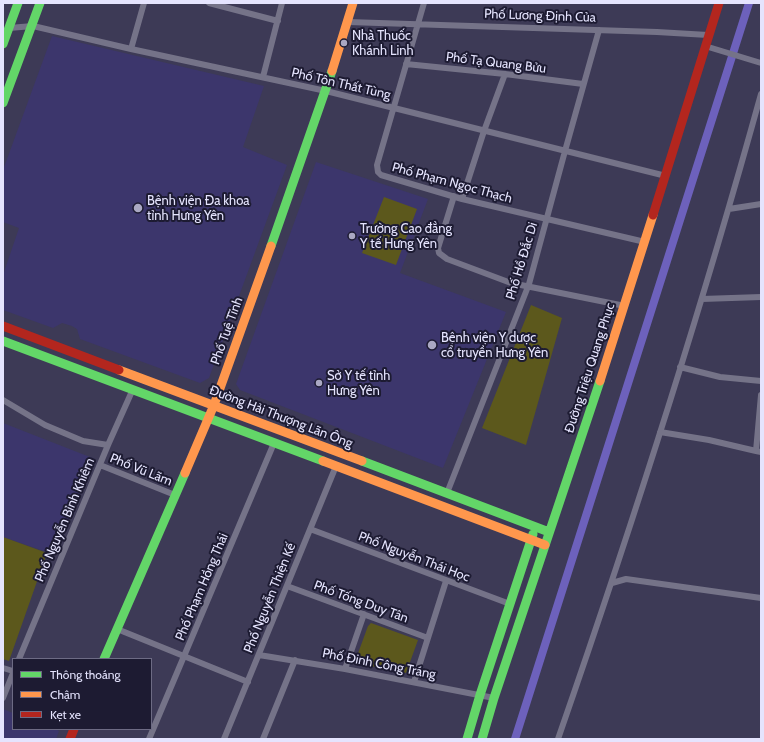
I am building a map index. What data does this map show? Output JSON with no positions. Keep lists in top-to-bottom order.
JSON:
{
  "streets": {
    "main road": ["Phố Tuệ Tĩnh", "Đường Triệu Quang Phục", "Đường Hải Thượng Lãn Ông"],
    "street": [
      "Phố Lương Định Của",
      "Phố Tạ Quang Bửu",
      "Phố Tôn Thất Tùng",
      "Phố Phạm Ngọc Thạch",
      "Phố Hồ Đắc Di",
      "Phố Vũ Lãm",
      "Phố Nguyễn Bỉnh Khiêm",
      "Phố Nguyễn Thái Học",
      "Phố Phạm Hồng Thái",
      "Phố Nguyễn Thiện Kế",
      "Phố Tống Duy Tân",
      "Phố Đinh Công Tráng"
    ]
  },
  "crossings": [
    ["Phố Lương Định Của", "Phố Phạm Ngọc Thạch"],
    ["Phố Lương Định Của", "Phố Hồ Đắc Di"],
    ["Phố Lương Định Của", "Phố Tuệ Tĩnh"],
    ["Phố Lương Định Của", "Đường Triệu Quang Phục"],
    ["Phố Tạ Quang Bửu", "Phố Phạm Ngọc Thạch"],
    ["Phố Tạ Quang Bửu", "Phố Hồ Đắc Di"],
    ["Phố Tôn Thất Tùng", "Phố Phạm Ngọc Thạch"],
    ["Phố Tôn Thất Tùng", "Phố Hồ Đắc Di"],
    ["Phố Tôn Thất Tùng", "Phố Tuệ Tĩnh"],
    ["Phố Tôn Thất Tùng", "Đường Triệu Quang Phục"],
    ["Phố Phạm Ngọc Thạch", "Phố Hồ Đắc Di"],
    ["Phố Phạm Ngọc Thạch", "Đường Triệu Quang Phục"],
    ["Phố Hồ Đắc Di", "Đường Hải Thượng Lãn Ông"],
    ["Phố Tuệ Tĩnh", "Đường Hải Thượng Lãn Ông"],
    ["Phố Tuệ Tĩnh", "Phố Vũ Lãm"],
    ["Đường Triệu Quang Phục", "Đường Hải Thượng Lãn Ông"],
    ["Đường Triệu Quang Phục", "Phố Đinh Công Tráng"],
    ["Đường Hải Thượng Lãn Ông", "Phố Nguyễn Bỉnh Khiêm"],
    ["Đường Hải Thượng Lãn Ông", "Phố Phạm Hồng Thái"],
    ["Đường Hải Thượng Lãn Ông", "Phố Nguyễn Thiện Kế"],
    ["Phố Vũ Lãm", "Phố Nguyễn Bỉnh Khiêm"],
    ["Phố Nguyễn Thái Học", "Phố Nguyễn Thiện Kế"],
    ["Phố Nguyễn Thiện Kế", "Phố Tống Duy Tân"],
    ["Phố Nguyễn Thiện Kế", "Phố Đinh Công Tráng"]
  ],
  "places": [
    "Nhà Thuốc Khánh Linh",
    "Bệnh viện Đa khoa tỉnh Hưng Yên",
    "Trường Cao đẳng Y tế Hưng Yên",
    "Bệnh viện Y dược cổ truyền Hưng Yên",
    "Sở Y tế tỉnh Hưng Yên"
  ],
  "legend": ["Thông thoáng", "Chậm", "Kẹt xe"]
}
